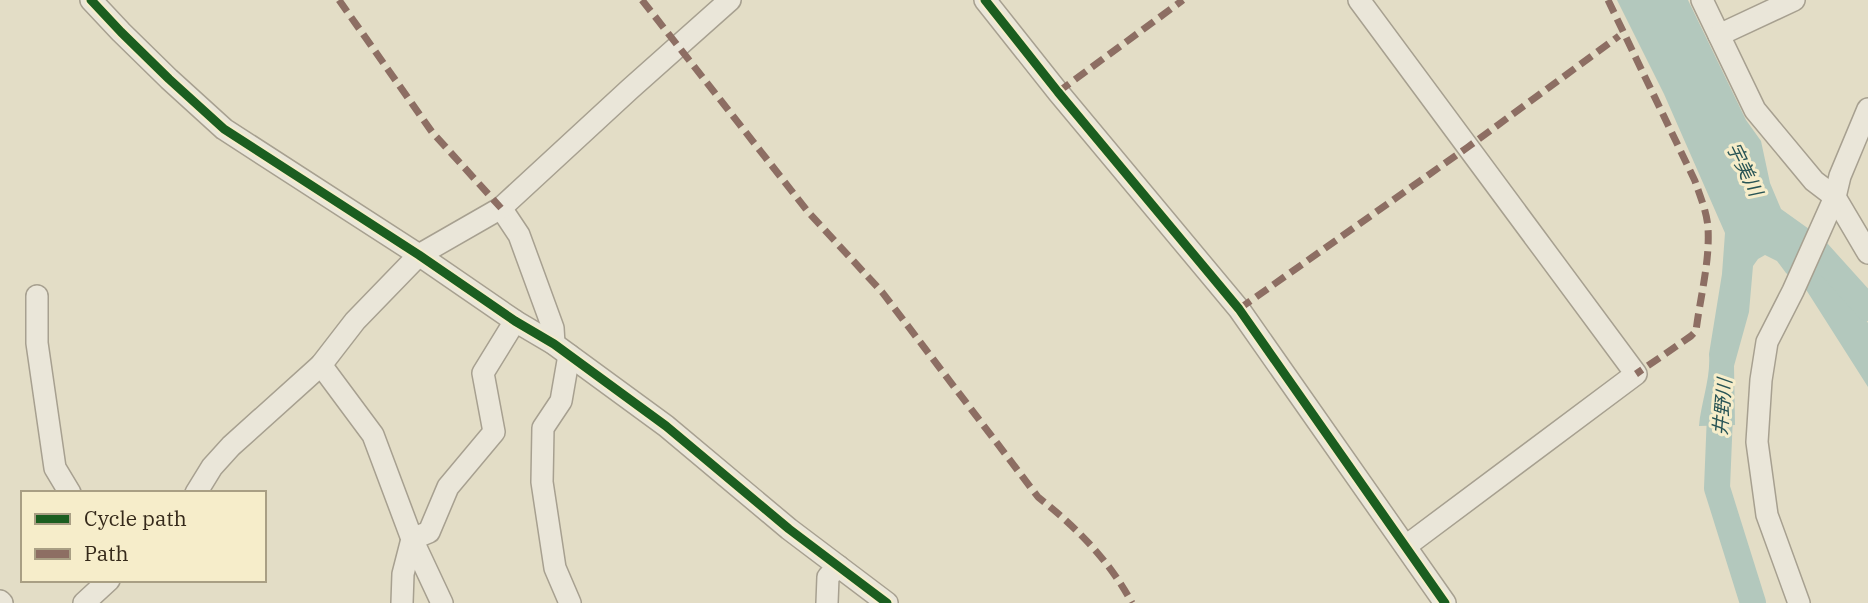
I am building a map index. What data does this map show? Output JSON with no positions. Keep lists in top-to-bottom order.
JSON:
{
  "water": ["宇美川", "井野川"],
  "legend": ["Cycle path", "Path"]
}
